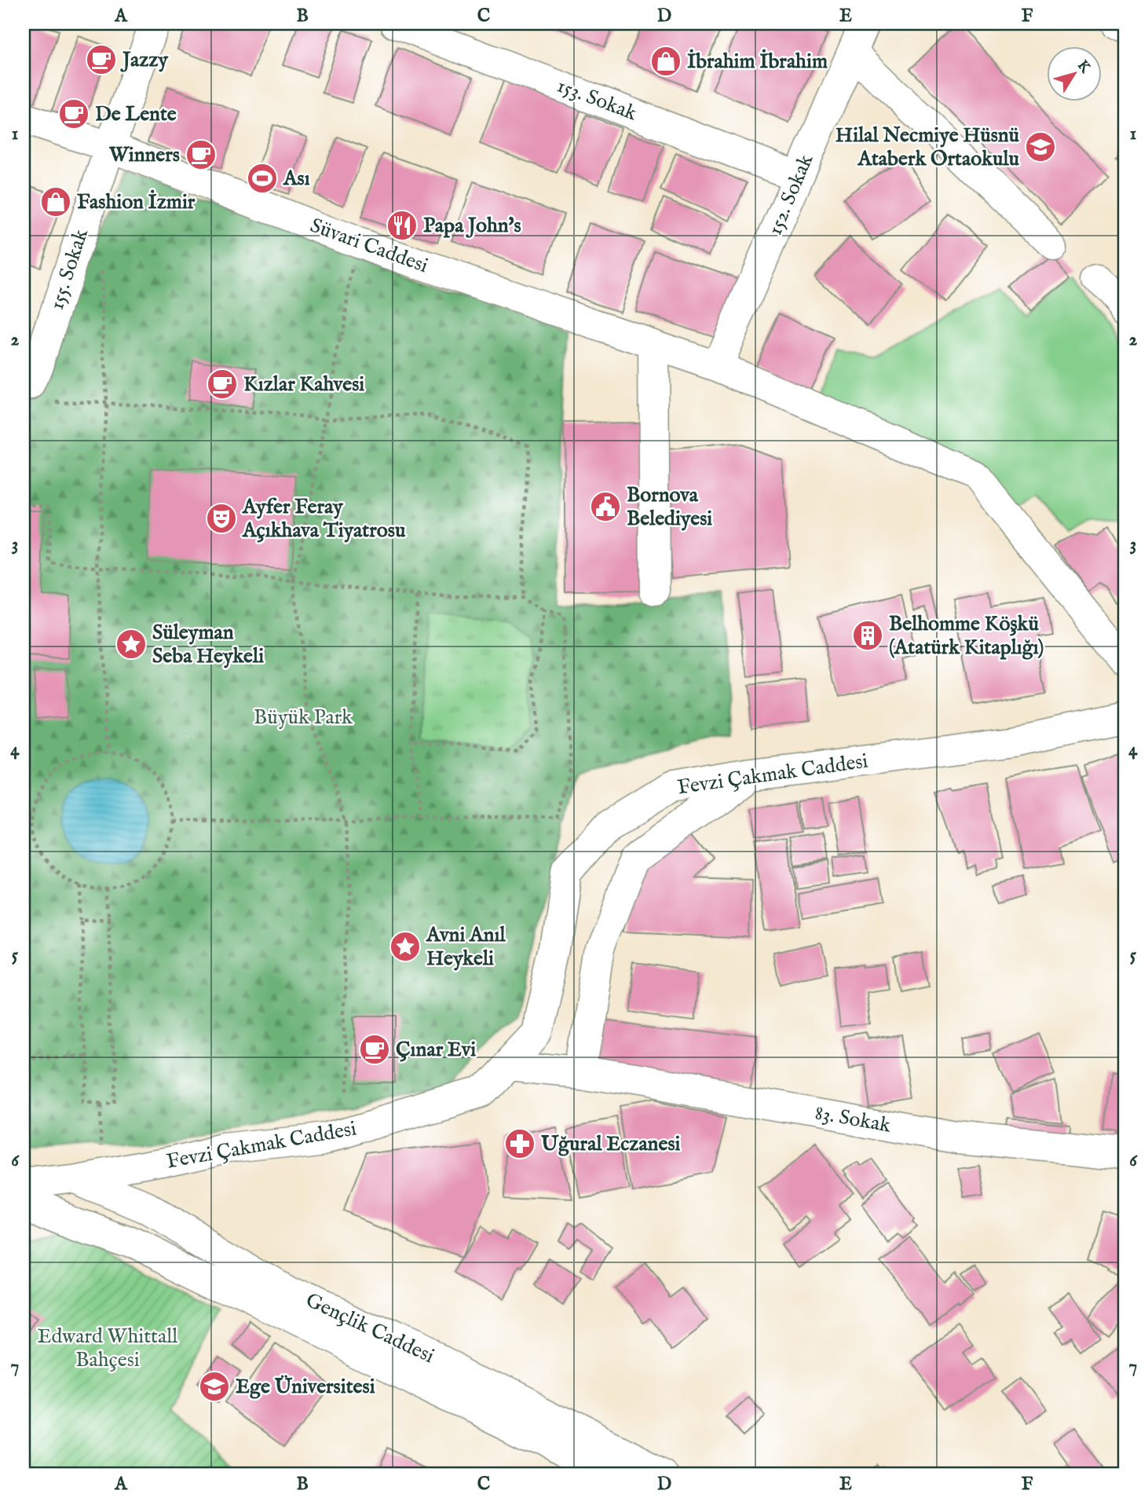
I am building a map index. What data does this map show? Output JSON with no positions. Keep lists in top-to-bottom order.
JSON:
{
  "streets": {
    "street": [
      "153. Sokak",
      "152. Sokak",
      "Süvari Caddesi",
      "155. Sokak",
      "Fevzi Çakmak Caddesi",
      "83. Sokak",
      "Gençlik Caddesi"
    ]
  },
  "crossings": [
    ["153. Sokak", "152. Sokak"],
    ["152. Sokak", "Süvari Caddesi"],
    ["Süvari Caddesi", "155. Sokak"],
    ["Fevzi Çakmak Caddesi", "83. Sokak"],
    ["Fevzi Çakmak Caddesi", "Gençlik Caddesi"]
  ],
  "parks": ["Büyük Park", "Edward Whittall Bahçesi"],
  "places": {
    "cafe": [
      "Jazzy",
      "De Lente",
      "Winners",
      "Kızlar Kahvesi",
      "Çınar Evi"
    ],
    "shop": ["İbrahim İbrahim", "Fashion İzmir"],
    "school or university": ["Hilal Necmiye Hüsnü Ataberk Ortaokulu", "Ege Üniversitesi"],
    "sports": ["Ası"],
    "restaurant": ["Papa John's"],
    "public building": ["Bornova Belediyesi"],
    "theatre": ["Ayfer Feray Açıkhava Tiyatrosu"],
    "building": ["Belhomme Köşkü (Atatürk Kitaplığı)"],
    "place": ["Süleyman Seba Heykeli", "Avni Anıl Heykeli"],
    "pharmacy": ["Uğural Eczanesi"]
  },
  "north": "top right",
  "grid": {
    "columns": [
      "A",
      "B",
      "C",
      "D",
      "E",
      "F"
    ],
    "rows": [
      "1",
      "2",
      "3",
      "4",
      "5",
      "6",
      "7"
    ]
  }
}
